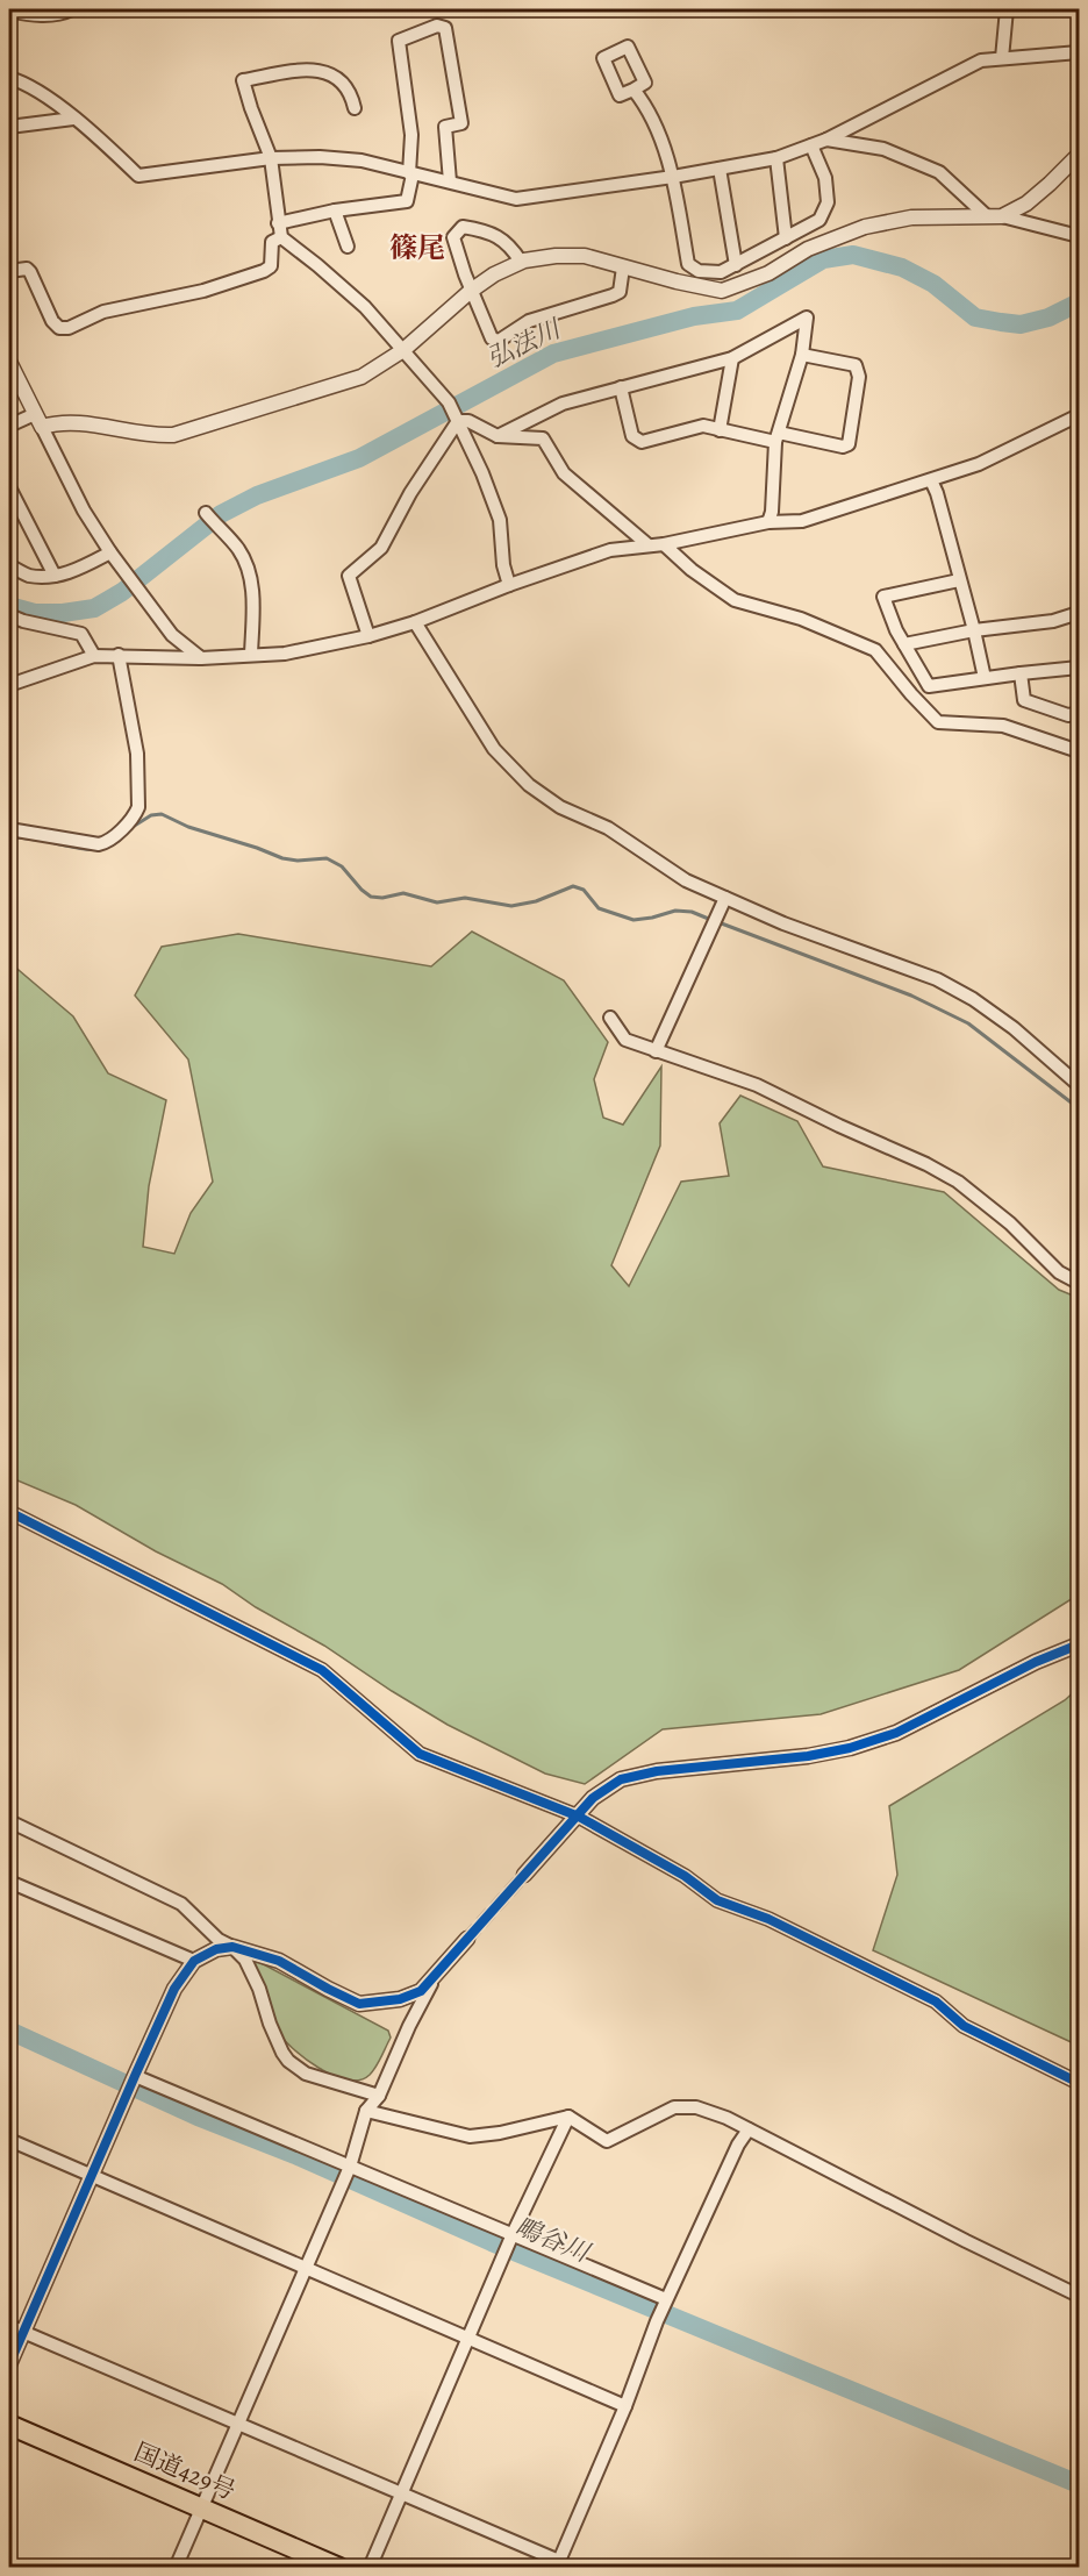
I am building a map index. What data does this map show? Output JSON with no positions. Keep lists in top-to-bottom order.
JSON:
{
  "streets": {
    "highway": ["国道429号"]
  },
  "districts": ["篠尾"],
  "water": ["弘法川", "鴫谷川"]
}
